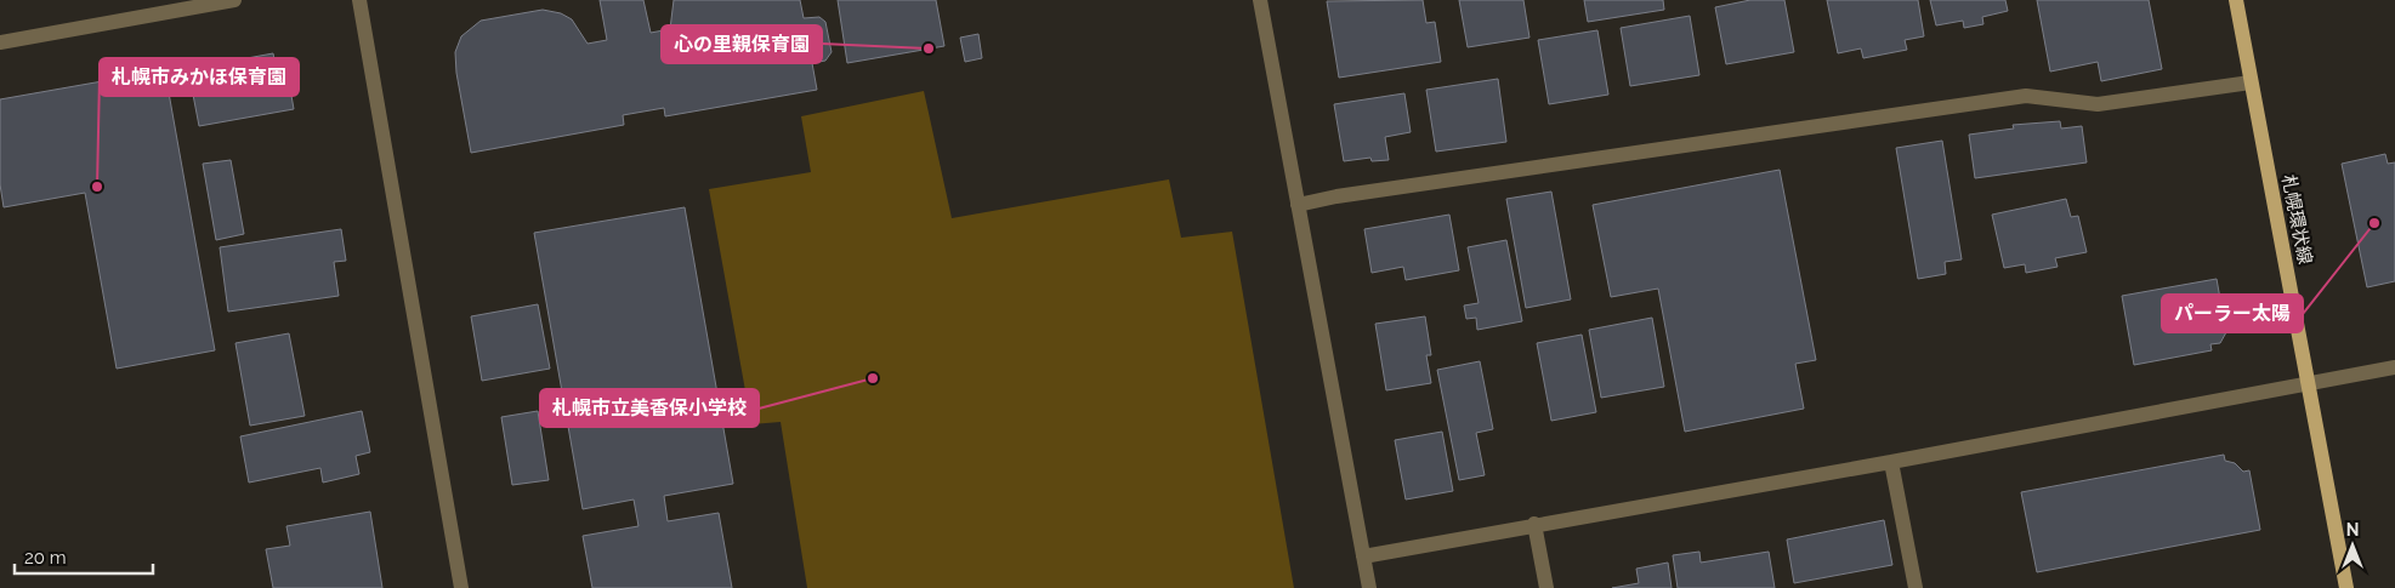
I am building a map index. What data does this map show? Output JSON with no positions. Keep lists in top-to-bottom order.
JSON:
{
  "streets": {
    "main road": ["札幌環状線"]
  },
  "places": [
    "心の里親保育園",
    "札幌市みかほ保育園",
    "パーラー太陽",
    "札幌市立美香保小学校"
  ],
  "scale_bar": "20 m",
  "north": "top"
}
